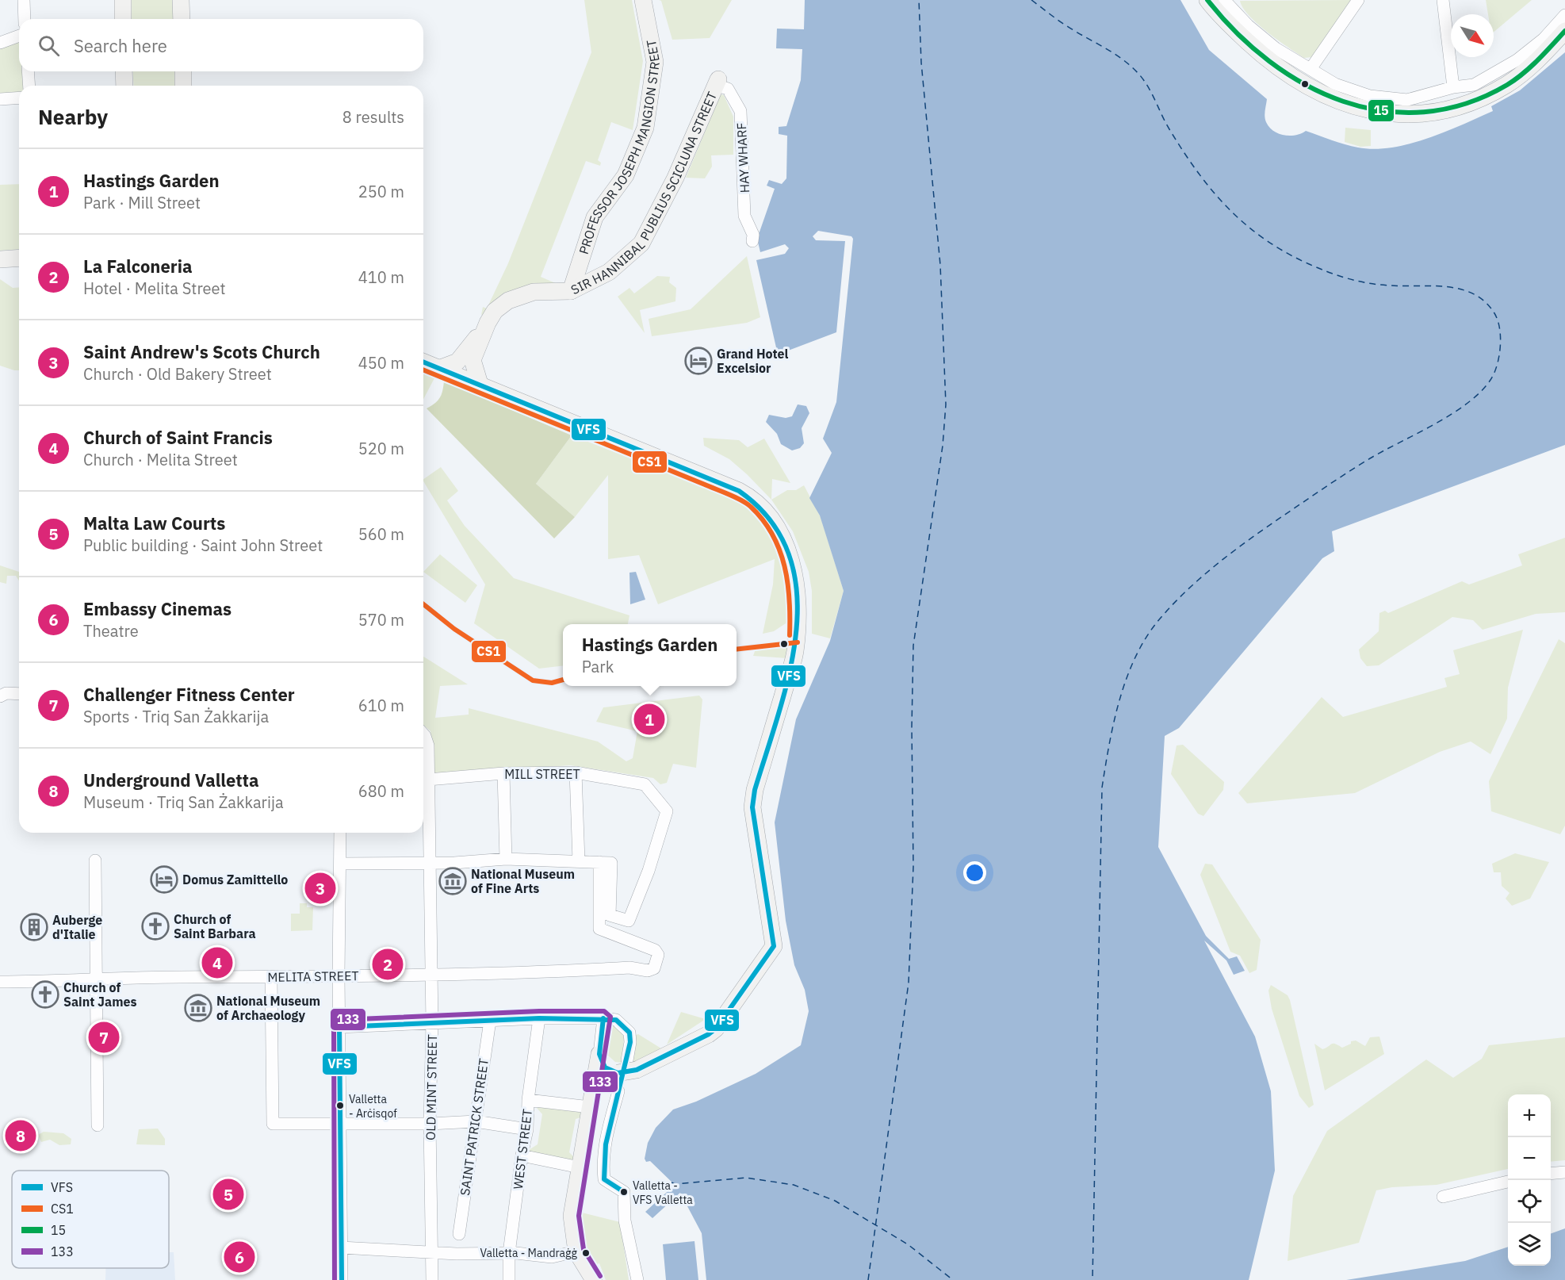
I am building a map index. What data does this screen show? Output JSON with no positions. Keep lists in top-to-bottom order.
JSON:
{
  "streets": {
    "street": [
      "PROFESSOR JOSEPH MANGION STREET",
      "HAY WHARF",
      "SIR HANNIBAL PUBLIUS SCICLUNA STREET",
      "MILL STREET",
      "MELITA STREET",
      "OLD MINT STREET",
      "SAINT PATRICK STREET",
      "WEST STREET"
    ]
  },
  "crossings": [
    ["PROFESSOR JOSEPH MANGION STREET", "SIR HANNIBAL PUBLIUS SCICLUNA STREET"],
    ["HAY WHARF", "SIR HANNIBAL PUBLIUS SCICLUNA STREET"],
    ["MILL STREET", "MELITA STREET"],
    ["MILL STREET", "OLD MINT STREET"],
    ["MELITA STREET", "OLD MINT STREET"]
  ],
  "places": {
    "hotel": ["Grand Hotel Excelsior", "Domus Zamittello"],
    "museum": ["National Museum of Fine Arts", "National Museum of Archaeology"],
    "church": ["Church of Saint Barbara", "Church of Saint James"],
    "building": ["Auberge d'Italie"],
    "other": ["Valletta - Arċisqof", "Valletta - VFS Valletta", "Valletta - Mandraġġ"]
  },
  "lines": [
    "transit line 15",
    "transit line VFS",
    "transit line CS1",
    "transit line 133"
  ],
  "legend": [
    "VFS",
    "CS1",
    "15",
    "133"
  ],
  "north": "bottom right",
  "page": {
    "search": "Search here",
    "heading": ["Nearby", "8 results"],
    "list": [
      {
        "mark": "1",
        "name": "Hastings Garden",
        "note": "Park · Mill Street",
        "value": "250 m"
      },
      {
        "mark": "2",
        "name": "La Falconeria",
        "note": "Hotel · Melita Street",
        "value": "410 m"
      },
      {
        "mark": "3",
        "name": "Saint Andrew's Scots Church",
        "note": "Church · Old Bakery Street",
        "value": "450 m"
      },
      {
        "mark": "4",
        "name": "Church of Saint Francis",
        "note": "Church · Melita Street",
        "value": "520 m"
      },
      {
        "mark": "5",
        "name": "Malta Law Courts",
        "note": "Public building · Saint John Street",
        "value": "560 m"
      },
      {
        "mark": "6",
        "name": "Embassy Cinemas",
        "note": "Theatre",
        "value": "570 m"
      },
      {
        "mark": "7",
        "name": "Challenger Fitness Center",
        "note": "Sports · Triq San Żakkarija",
        "value": "610 m"
      },
      {
        "mark": "8",
        "name": "Underground Valletta",
        "note": "Museum · Triq San Żakkarija",
        "value": "680 m"
      }
    ],
    "popup": ["Hastings Garden", "Park"],
    "pins": [
      "1",
      "3",
      "4",
      "2",
      "7",
      "8",
      "5",
      "6"
    ],
    "map_buttons": ["+", "−"]
  }
}
